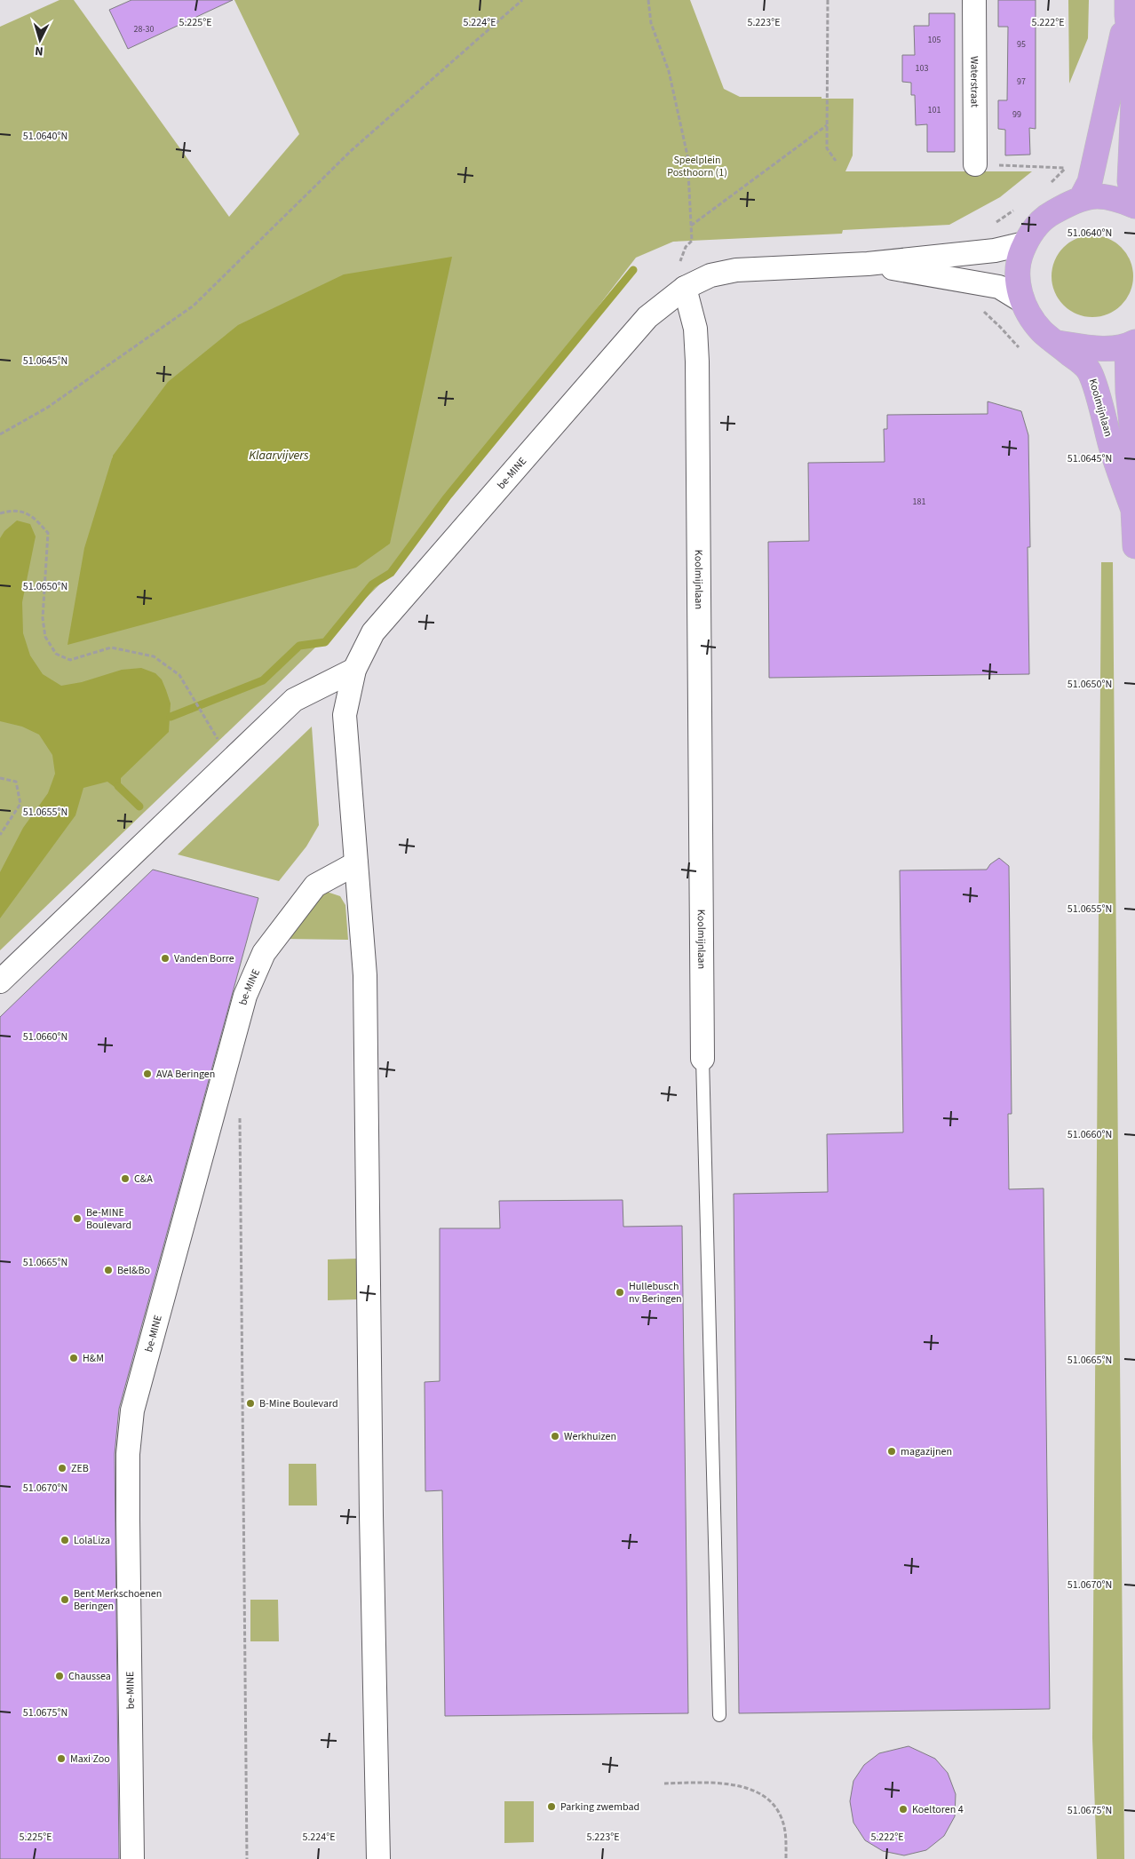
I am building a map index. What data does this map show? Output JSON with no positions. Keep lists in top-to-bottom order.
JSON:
{
  "streets": {
    "main road": ["Koolmijnlaan"],
    "street": ["Waterstraat", "be-MINE"]
  },
  "crossings": [
    ["Koolmijnlaan", "be-MINE"]
  ],
  "water": ["Klaarvijvers"],
  "parks": ["Speelplein Posthoorn (1)"],
  "places": [
    "Vanden Borre",
    "AVA Beringen",
    "C&A",
    "Be-MINE Boulevard",
    "Bel&Bo",
    "Hullebusch nv Beringen",
    "H&M",
    "B-Mine Boulevard",
    "Werkhuizen",
    "magazijnen",
    "ZEB",
    "LolaLiza",
    "Bent Merkschoenen Beringen",
    "Chaussea",
    "Maxi Zoo",
    "Parking zwembad",
    "Koeltoren 4"
  ],
  "house_numbers": [
    "28-30",
    "105",
    "95",
    "103",
    "97",
    "101",
    "99",
    "181"
  ],
  "north": "bottom",
  "coordinates": [
    "5.225°E",
    "5.224°E",
    "5.223°E",
    "5.222°E",
    "51.0640°N",
    "51.0645°N",
    "51.0650°N",
    "51.0655°N",
    "51.0660°N",
    "51.0665°N",
    "51.0670°N",
    "51.0675°N"
  ]
}
